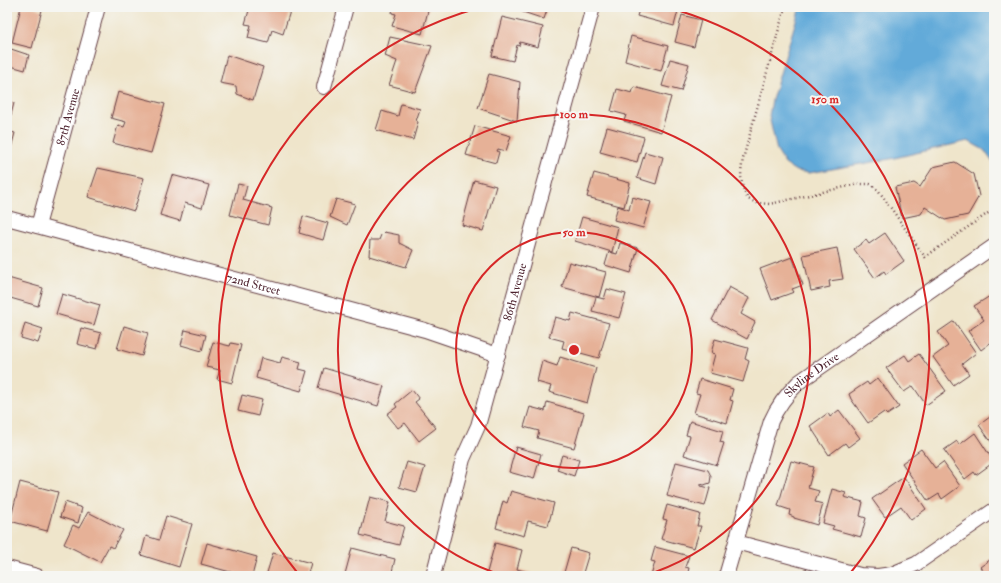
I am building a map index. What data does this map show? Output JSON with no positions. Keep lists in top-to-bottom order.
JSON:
{
  "streets": {
    "street": [
      "87th Avenue",
      "72nd Street",
      "86th Avenue",
      "Skyline Drive"
    ]
  },
  "crossings": [
    ["87th Avenue", "72nd Street"],
    ["72nd Street", "86th Avenue"]
  ],
  "rings": ["150 m", "100 m", "50 m"]
}
